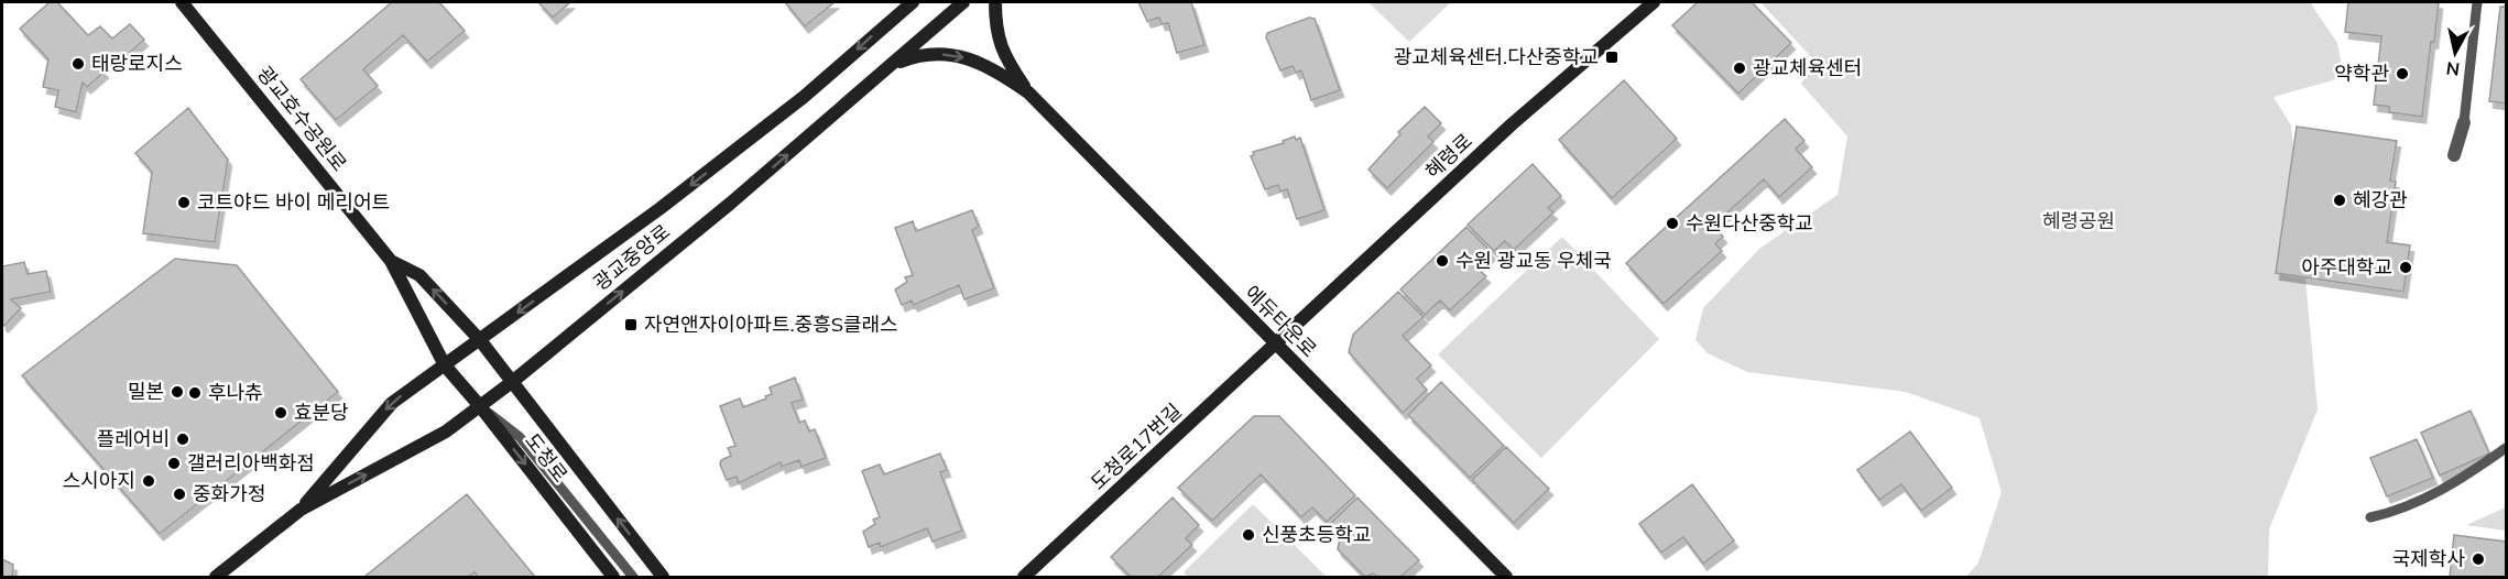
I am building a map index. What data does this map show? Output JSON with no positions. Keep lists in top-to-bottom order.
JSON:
{
  "streets": {
    "main road": [
      "광교호수공원로",
      "혜령로",
      "광교중앙로",
      "에듀타운로",
      "도청로17번길",
      "도청로"
    ]
  },
  "crossings": [
    ["광교호수공원로", "광교중앙로"],
    ["광교호수공원로", "도청로"],
    ["혜령로", "에듀타운로"],
    ["혜령로", "도청로17번길"],
    ["광교중앙로", "도청로"],
    ["에듀타운로", "도청로17번길"]
  ],
  "one_way": ["도청로"],
  "parks": ["혜령공원"],
  "places": {
    "transit": ["광교체육센터.다산중학교", "자연앤자이아파트.중흥S클래스"],
    "other": [
      "태랑로지스",
      "광교체육센터",
      "약학관",
      "혜강관",
      "코트야드 바이 메리어트",
      "수원다산중학교",
      "수원 광교동 우체국",
      "아주대학교",
      "밀본",
      "후나츄",
      "효분당",
      "플레어비",
      "갤러리아백화점",
      "스시아지",
      "중화가정",
      "신풍초등학교",
      "국제학사"
    ]
  },
  "north": "bottom"
}
